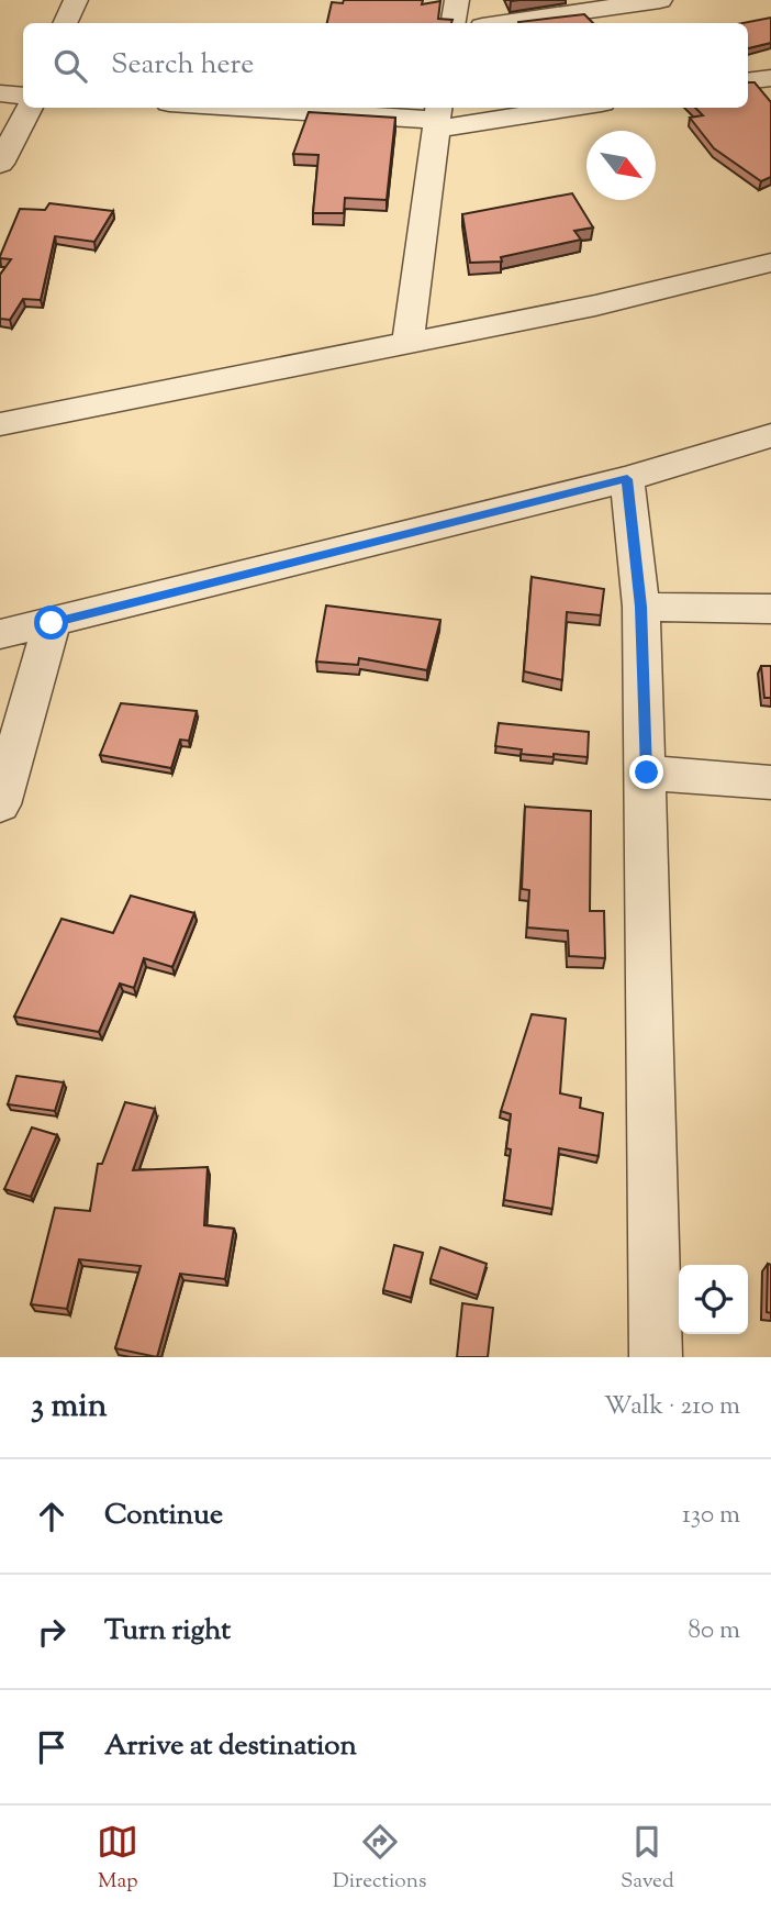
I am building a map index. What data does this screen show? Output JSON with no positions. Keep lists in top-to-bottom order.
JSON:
{
  "north": "bottom right",
  "page": {
    "search": "Search here",
    "heading": ["3 min", "Walk · 210 m"],
    "list": [
      ["Continue", "130 m"],
      ["Turn right", "80 m"],
      "Arrive at destination"
    ],
    "nav": ["Map", "Directions", "Saved"]
  }
}
